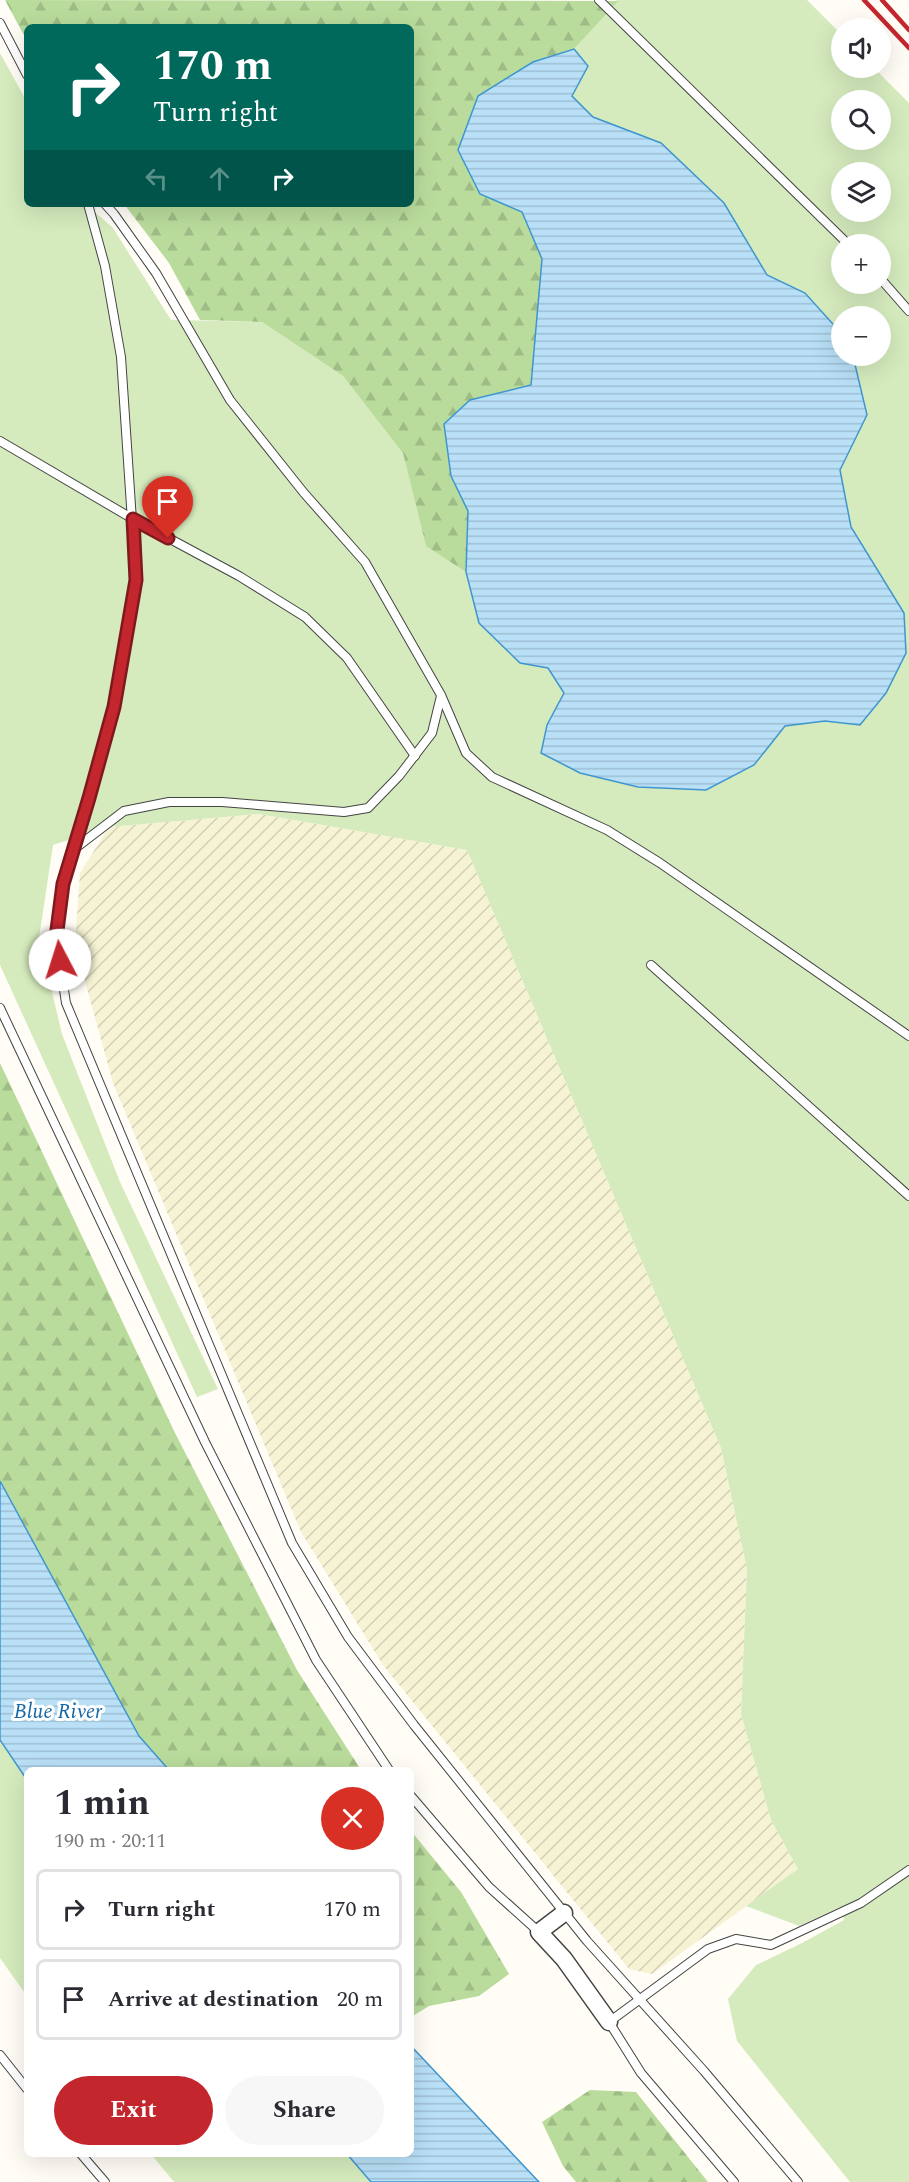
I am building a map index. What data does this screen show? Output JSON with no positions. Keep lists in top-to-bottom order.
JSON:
{
  "water": ["Blue River"],
  "page": {
    "map_buttons": ["+", "−"],
    "turn": ["170 m", "Turn right"],
    "heading": ["1 min", "190 m · 20:11"],
    "list": [
      {
        "name": "Turn right",
        "value": "170 m"
      },
      {
        "name": "Arrive at destination",
        "value": "20 m"
      }
    ],
    "buttons": ["Exit", "Share"]
  }
}
